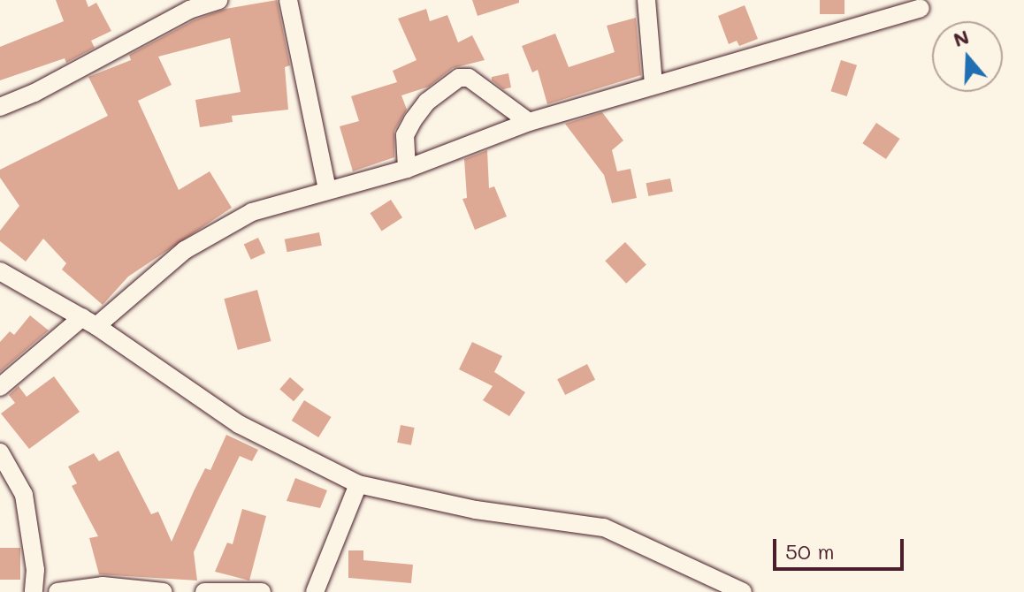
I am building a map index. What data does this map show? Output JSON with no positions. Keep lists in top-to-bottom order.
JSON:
{
  "scale_bar": "50 m",
  "north": "top"
}
